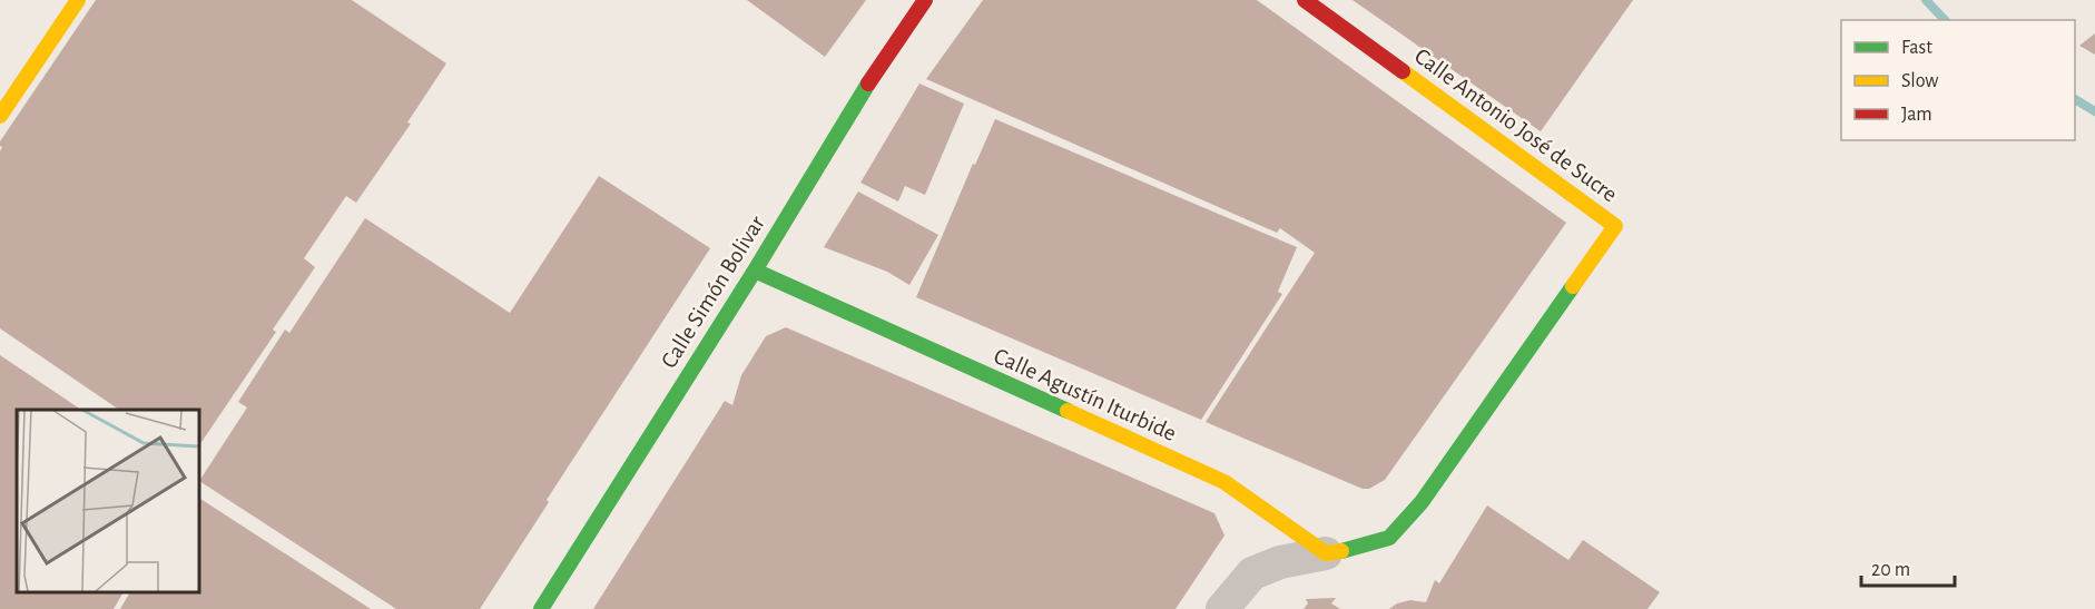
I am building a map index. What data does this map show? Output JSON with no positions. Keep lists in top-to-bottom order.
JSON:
{
  "streets": {
    "street": ["Calle Antonio José de Sucre", "Calle Simón Bolivar", "Calle Agustín Iturbide"]
  },
  "crossings": [
    ["Calle Antonio José de Sucre", "Calle Agustín Iturbide"],
    ["Calle Simón Bolivar", "Calle Agustín Iturbide"]
  ],
  "legend": ["Fast", "Slow", "Jam"],
  "scale_bar": "20 m"
}
